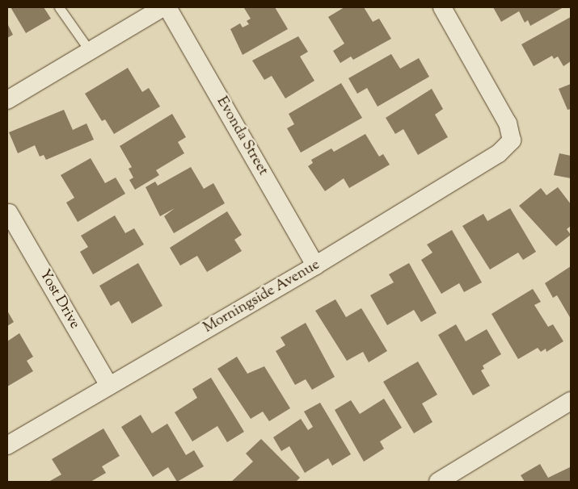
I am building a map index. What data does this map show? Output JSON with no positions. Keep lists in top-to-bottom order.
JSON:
{
  "streets": {
    "street": ["Evonda Street", "Morningside Avenue", "Yost Drive"]
  },
  "crossings": [
    ["Evonda Street", "Morningside Avenue"],
    ["Morningside Avenue", "Yost Drive"]
  ]
}
